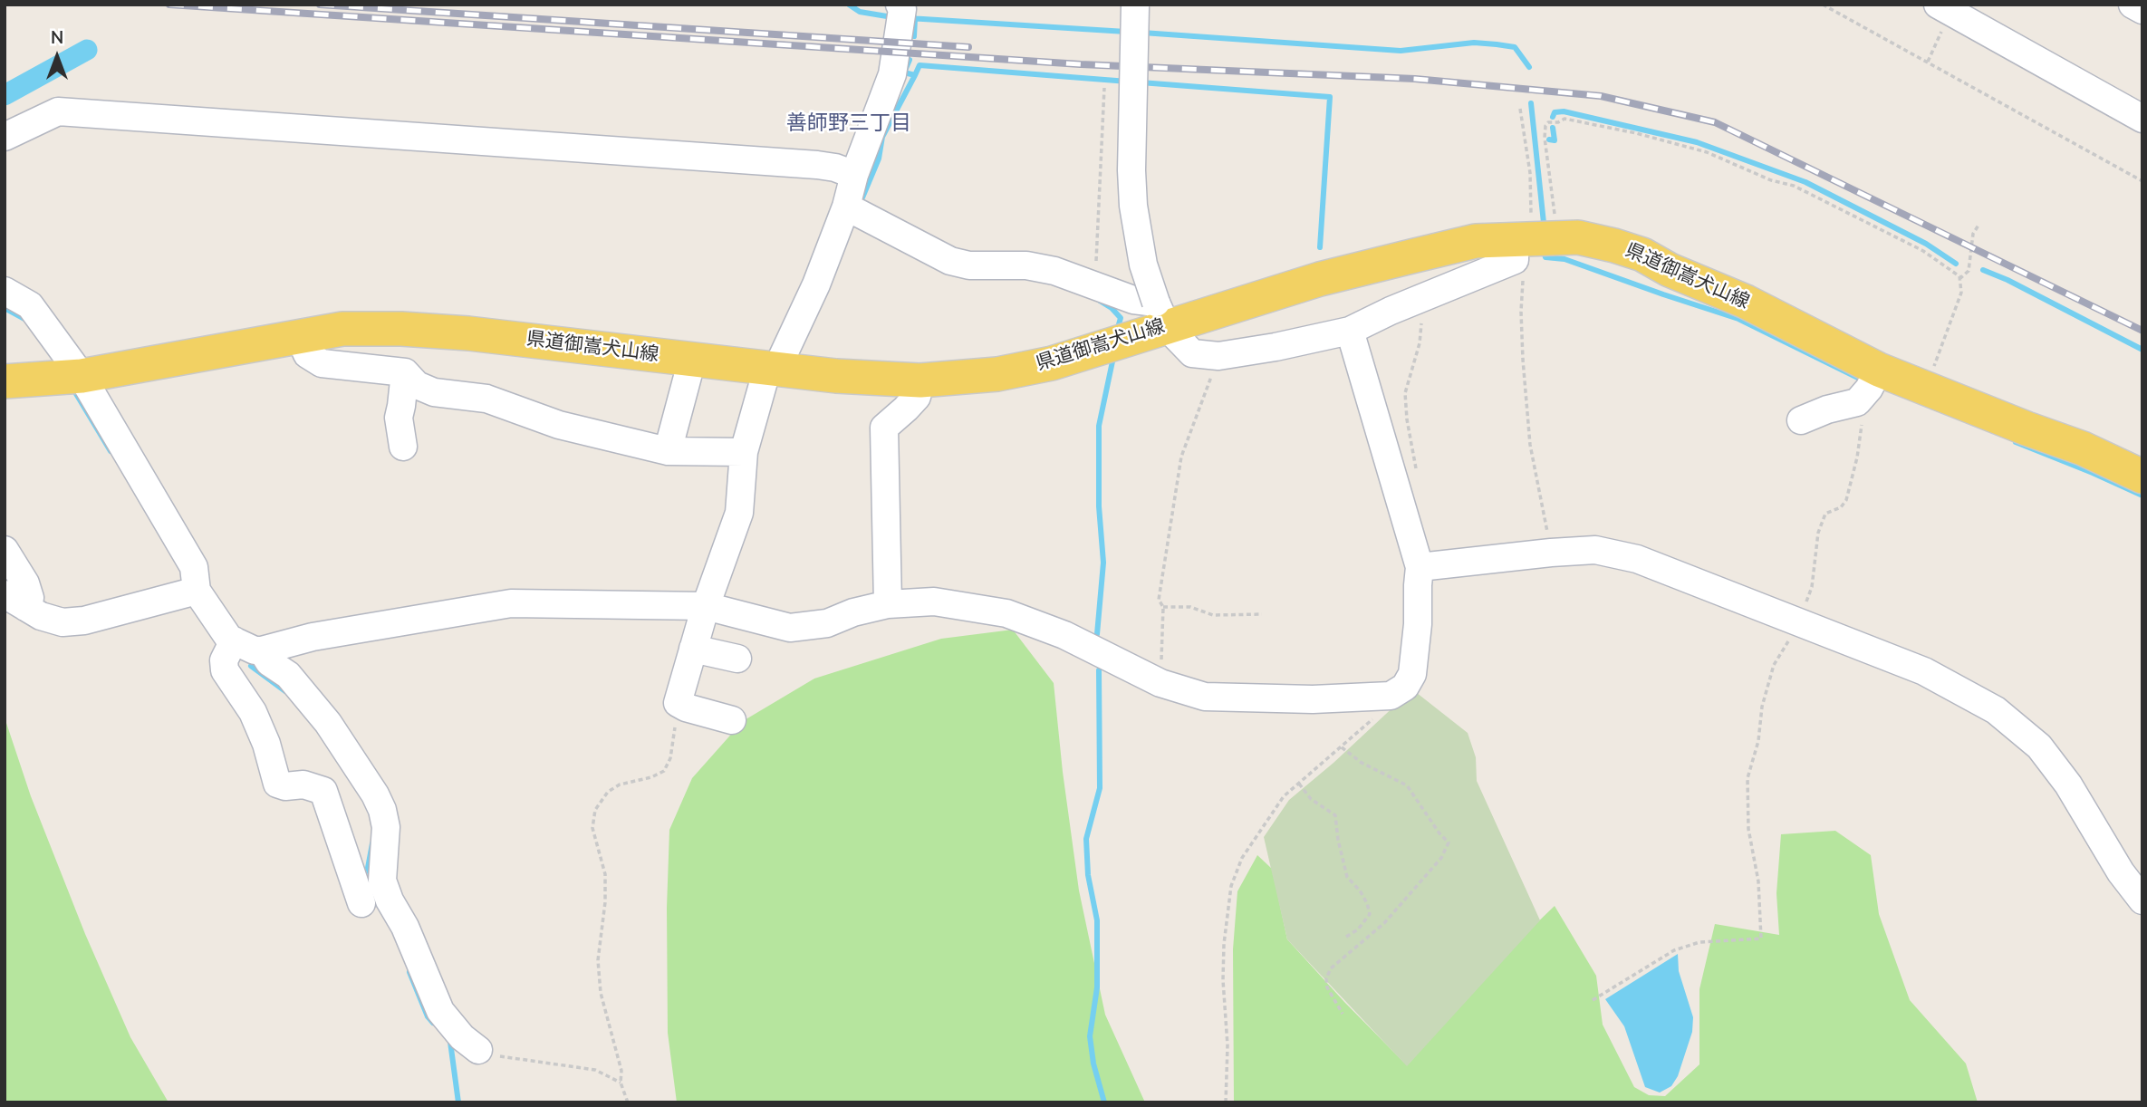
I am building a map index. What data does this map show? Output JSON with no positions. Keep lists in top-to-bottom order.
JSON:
{
  "streets": {
    "main road": ["県道御嵩犬山線"]
  },
  "districts": ["善師野三丁目"],
  "north": "top"
}
